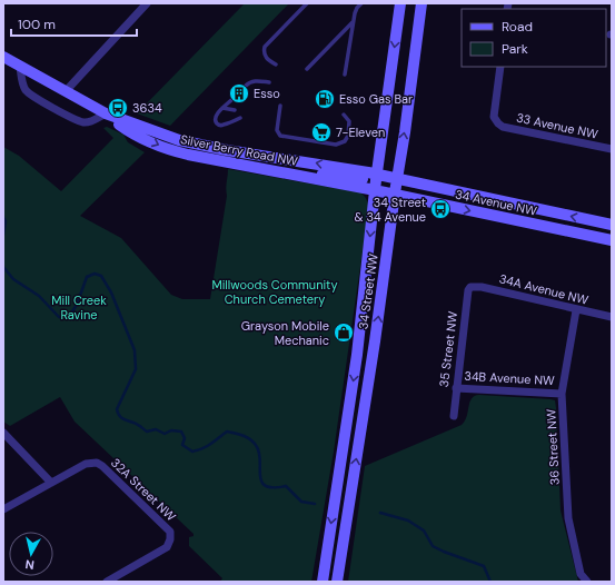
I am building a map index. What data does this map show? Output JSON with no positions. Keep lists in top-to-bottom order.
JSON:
{
  "streets": {
    "main road": ["Silver Berry Road NW", "34 Avenue NW", "34 Street NW"],
    "street": [
      "33 Avenue NW",
      "34A Avenue NW",
      "35 Street NW",
      "34B Avenue NW",
      "36 Street NW",
      "32A Street NW"
    ]
  },
  "crossings": [
    ["Silver Berry Road NW", "34 Avenue NW"],
    ["Silver Berry Road NW", "34 Street NW"],
    ["34 Avenue NW", "34 Street NW"],
    ["34A Avenue NW", "35 Street NW"],
    ["34A Avenue NW", "36 Street NW"],
    ["35 Street NW", "34B Avenue NW"],
    ["34B Avenue NW", "36 Street NW"]
  ],
  "parks": ["Millwoods Community Church Cemetery", "Mill Creek Ravine"],
  "places": {
    "building": ["Esso"],
    "fuel station": ["Esso Gas Bar"],
    "bus stop": ["3634", "34 Street & 34 Avenue"],
    "supermarket": ["7-Eleven"],
    "shop": ["Grayson Mobile Mechanic"]
  },
  "legend": ["Road", "Park"],
  "scale_bar": "100 m",
  "north": "bottom"
}
